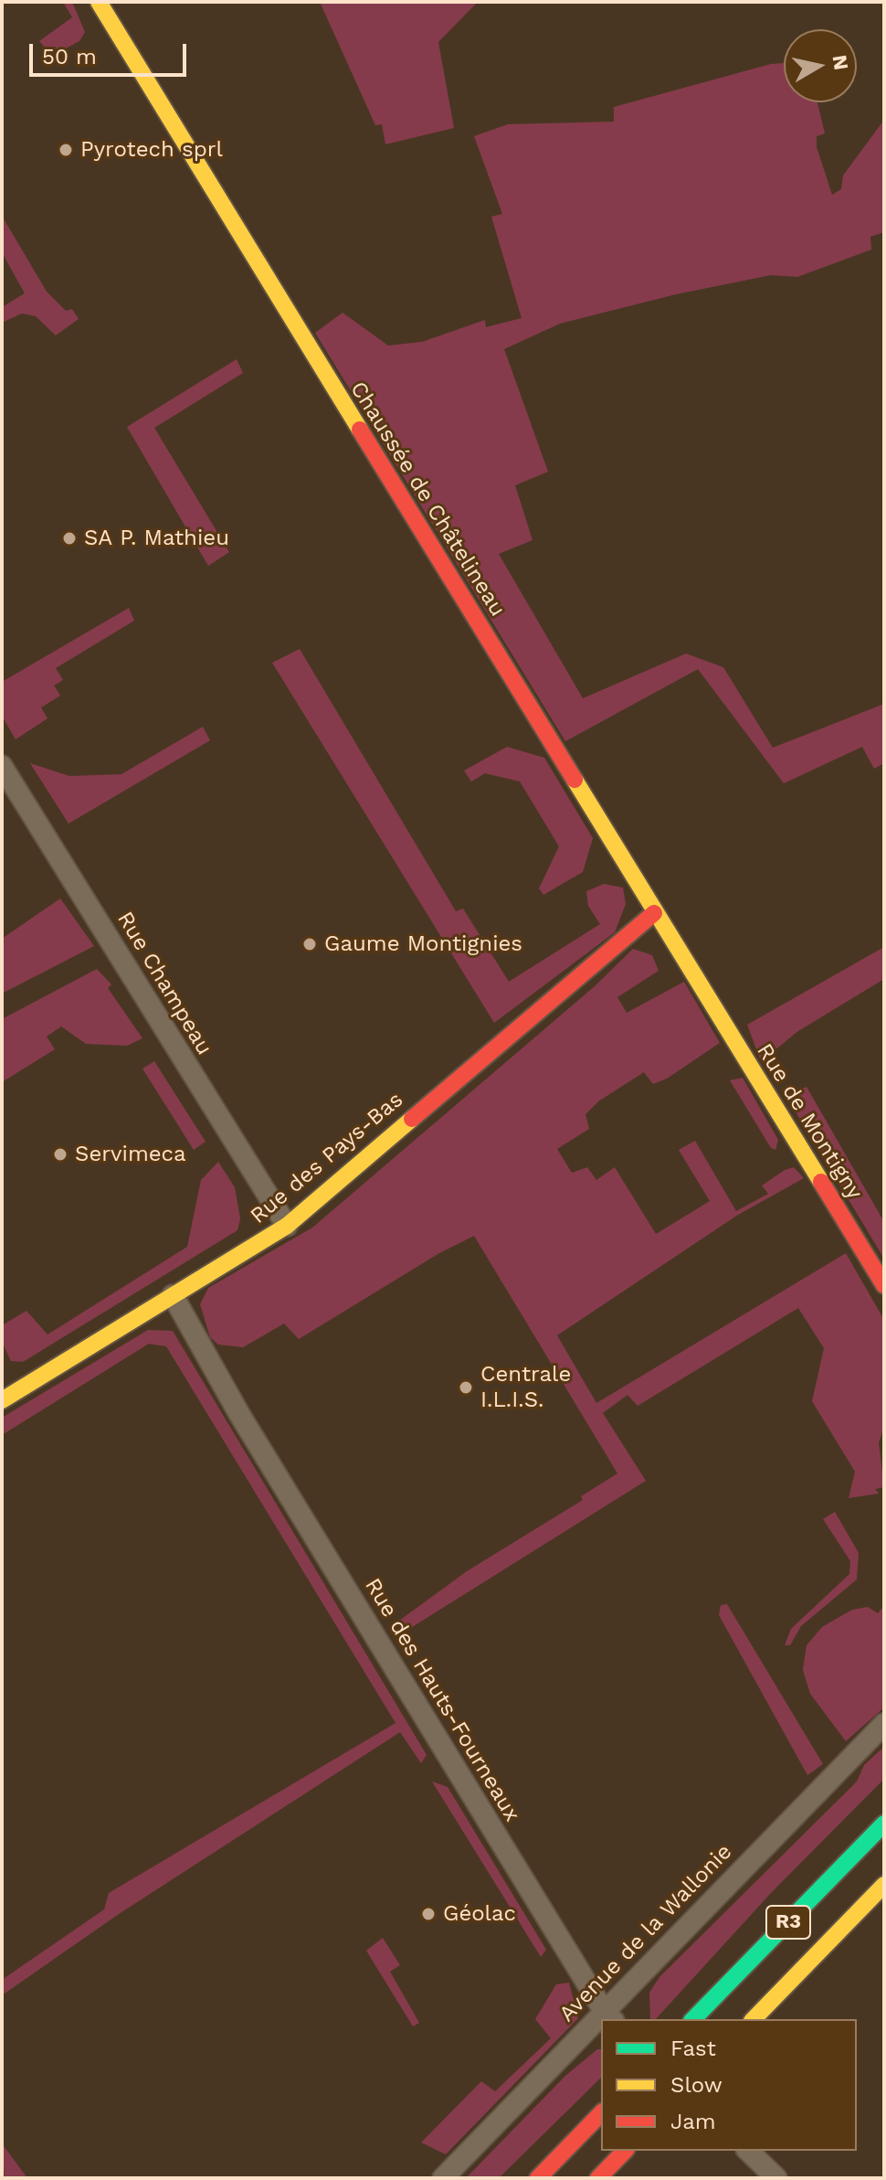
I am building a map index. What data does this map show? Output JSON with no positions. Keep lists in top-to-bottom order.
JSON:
{
  "streets": {
    "main road": [
      "Chaussée de Châtelineau",
      "Rue de Montigny",
      "Rue des Pays-Bas",
      "R3"
    ],
    "street": ["Rue Champeau", "Rue des Hauts-Fourneaux", "Avenue de la Wallonie"]
  },
  "crossings": [
    ["Chaussée de Châtelineau", "Rue de Montigny"],
    ["Chaussée de Châtelineau", "Rue des Pays-Bas"],
    ["Rue Champeau", "Rue des Pays-Bas"],
    ["Rue des Pays-Bas", "Rue des Hauts-Fourneaux"],
    ["Rue des Hauts-Fourneaux", "Avenue de la Wallonie"]
  ],
  "places": [
    "Pyrotech sprl",
    "SA P. Mathieu",
    "Gaume Montignies",
    "Servimeca",
    "Centrale I.L.I.S.",
    "Géolac"
  ],
  "legend": ["Fast", "Slow", "Jam"],
  "scale_bar": "50 m",
  "north": "right"
}
